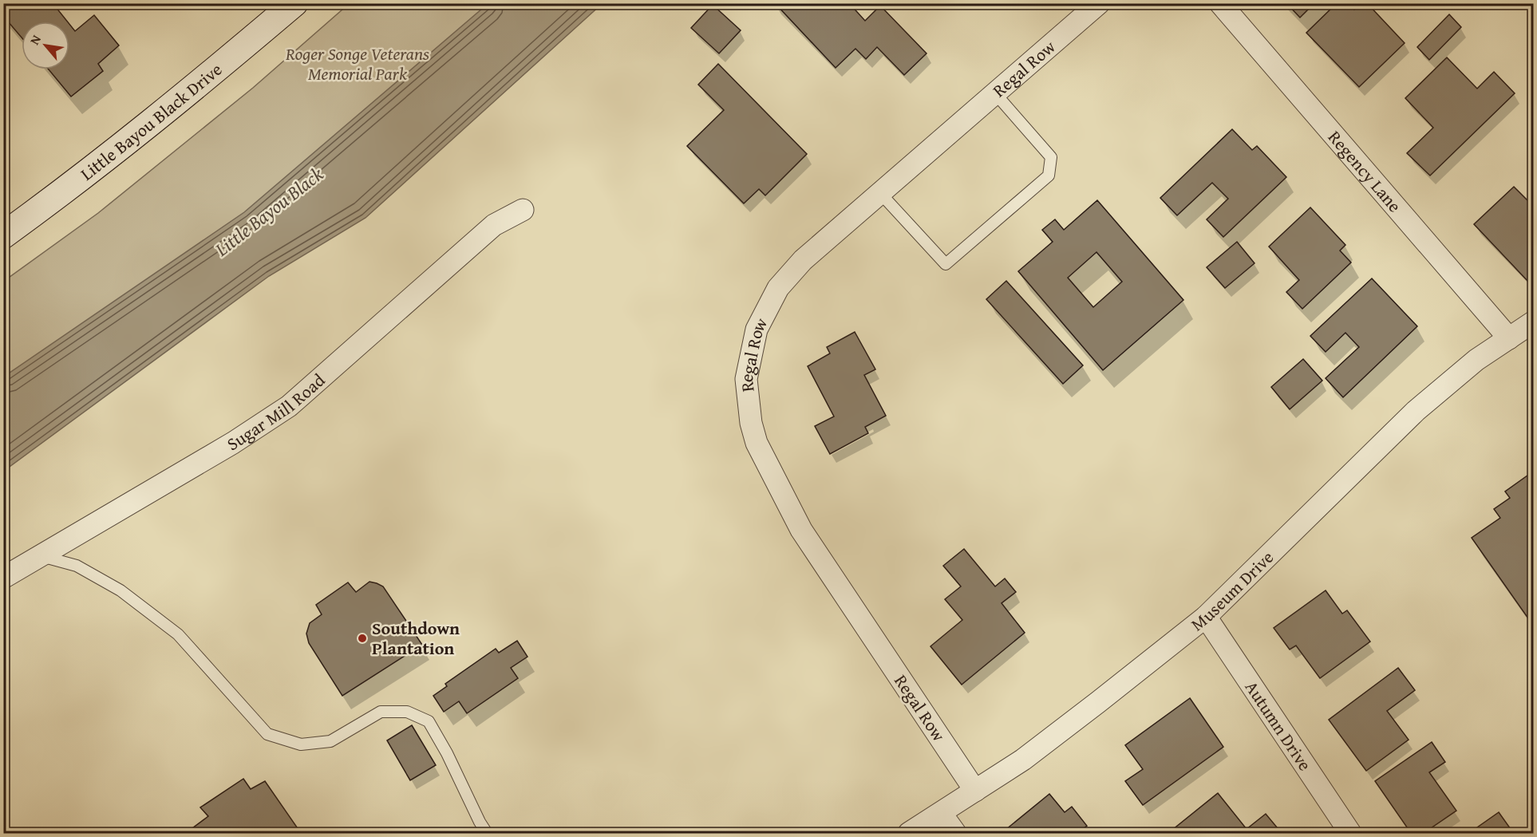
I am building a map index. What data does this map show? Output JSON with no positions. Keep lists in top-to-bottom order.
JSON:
{
  "streets": {
    "main road": ["Little Bayou Black Drive"],
    "street": [
      "Regal Row",
      "Regency Lane",
      "Sugar Mill Road",
      "Museum Drive",
      "Autumn Drive"
    ]
  },
  "crossings": [
    ["Regal Row", "Museum Drive"],
    ["Regency Lane", "Museum Drive"],
    ["Museum Drive", "Autumn Drive"]
  ],
  "water": ["Little Bayou Black"],
  "parks": ["Roger Songe Veterans Memorial Park"],
  "places": ["Southdown Plantation"],
  "north": "top left"
}
